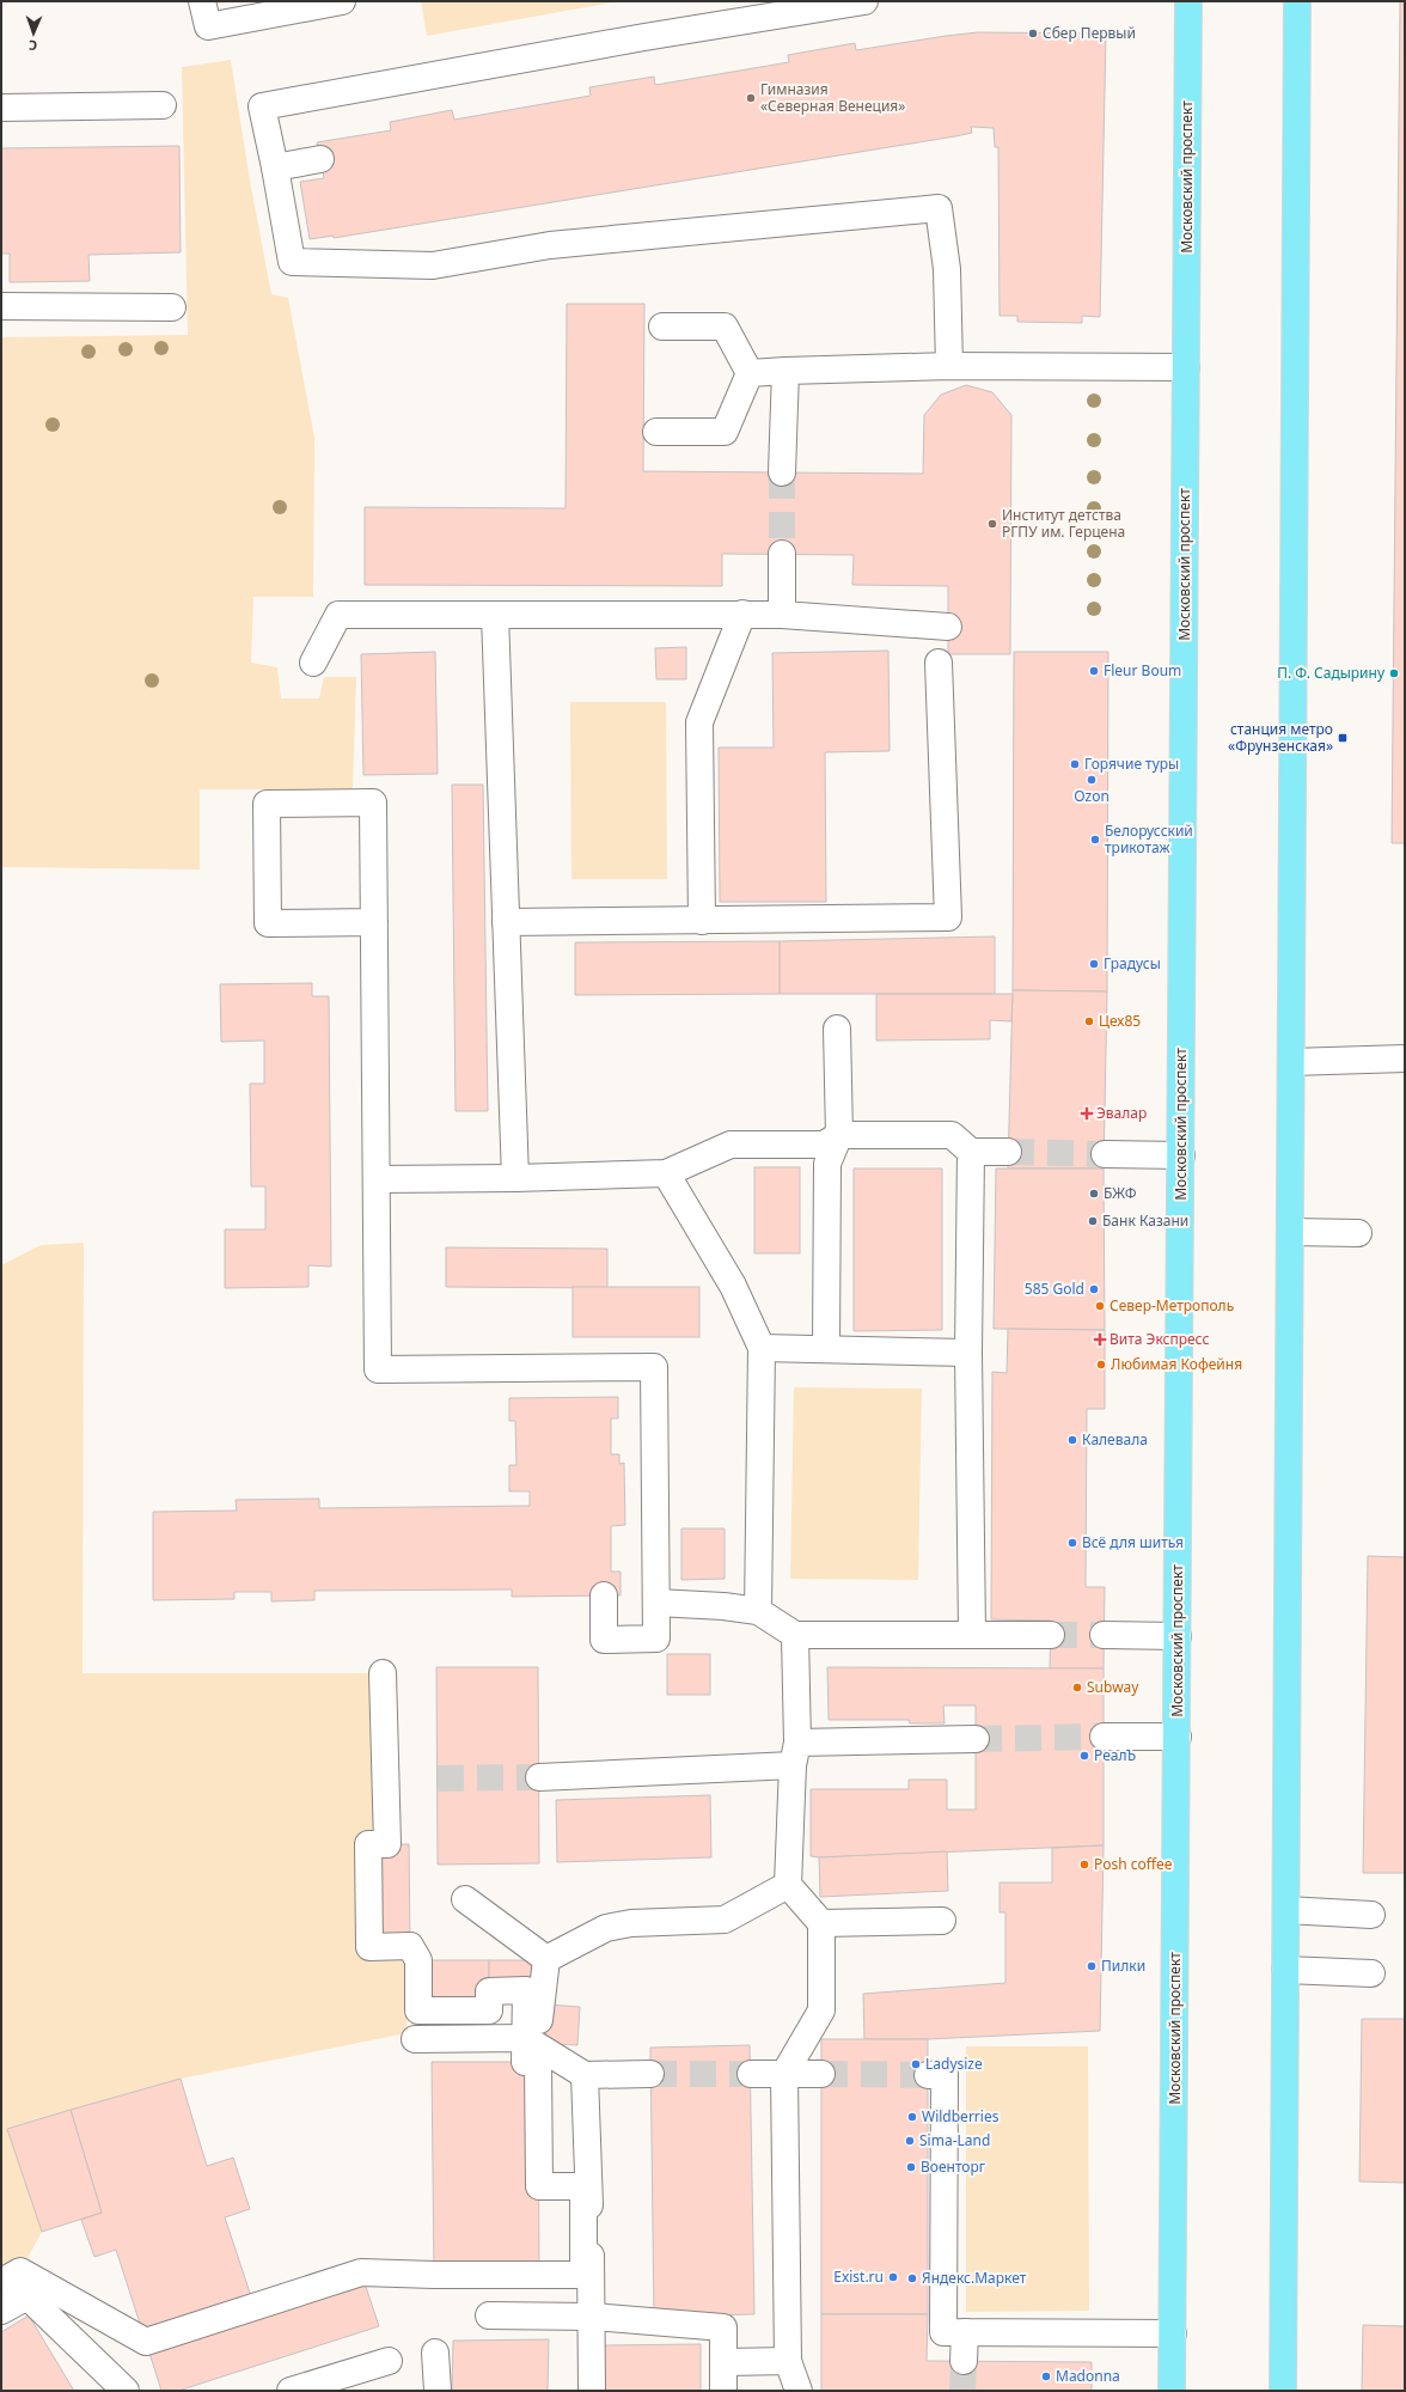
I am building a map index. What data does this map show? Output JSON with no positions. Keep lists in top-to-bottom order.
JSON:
{
  "streets": {
    "main road": ["Московский проспект"]
  },
  "places": {
    "other": [
      "Сбер Первый",
      "Гимназия «Северная Венеция»",
      "Институт детства РГПУ им. Герцена",
      "Fleur Boum",
      "П. Ф. Садырину",
      "Горячие туры",
      "Ozon",
      "Белорусский трикотаж",
      "Градусы",
      "Цех85",
      "БЖФ",
      "Банк Казани",
      "585 Gold",
      "Север-Метрополь",
      "Любимая Кофейня",
      "Калевала",
      "Всё для шитья",
      "Subway",
      "РеалЪ",
      "Posh coffee",
      "Пилки",
      "Ladysize",
      "Wildberries",
      "Sima-Land",
      "Военторг",
      "Exist.ru",
      "Яндекс.Маркет",
      "Madonna"
    ],
    "transit": ["станция метро «Фрунзенская»"],
    "health": ["Эвалар", "Вита Экспресс"]
  },
  "north": "bottom"
}
